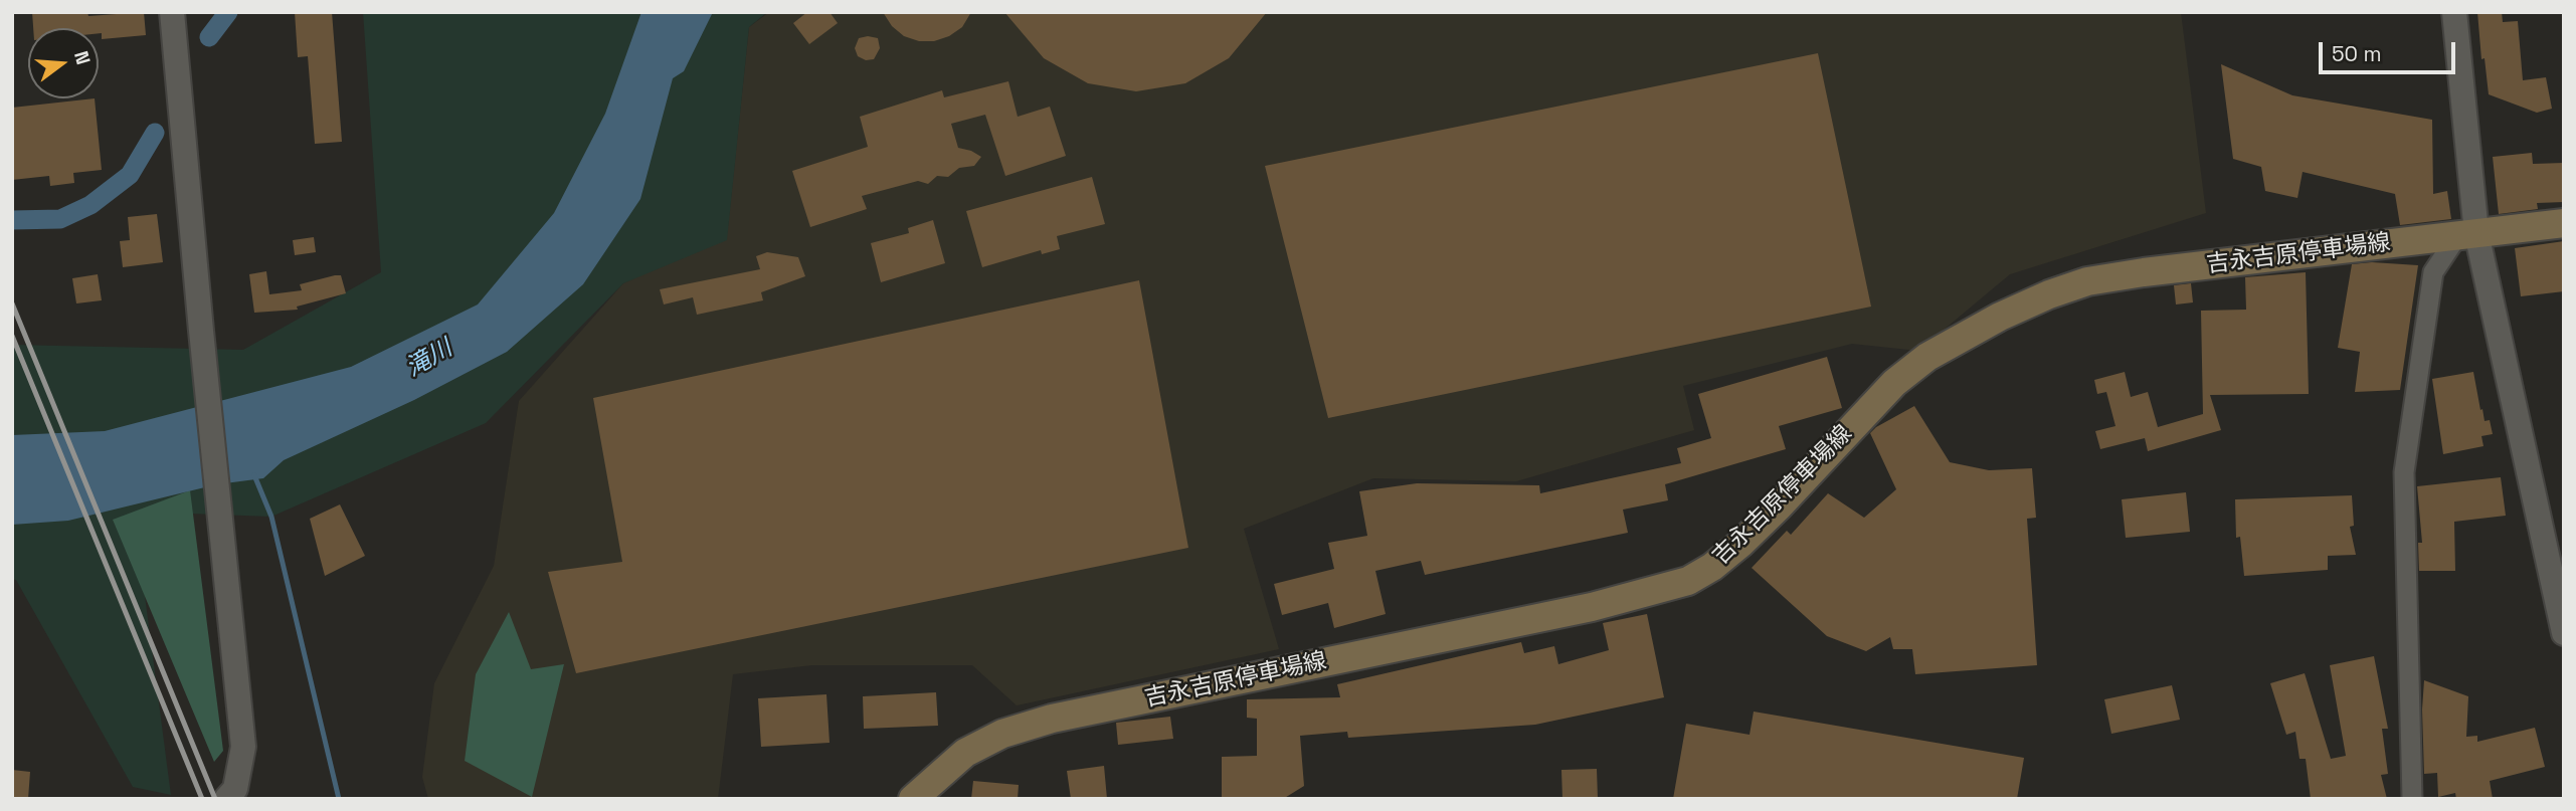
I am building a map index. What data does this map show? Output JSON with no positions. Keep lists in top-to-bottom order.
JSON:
{
  "streets": {
    "main road": ["吉永吉原停車場線"]
  },
  "water": ["滝川"],
  "scale_bar": "50 m",
  "north": "right"
}
